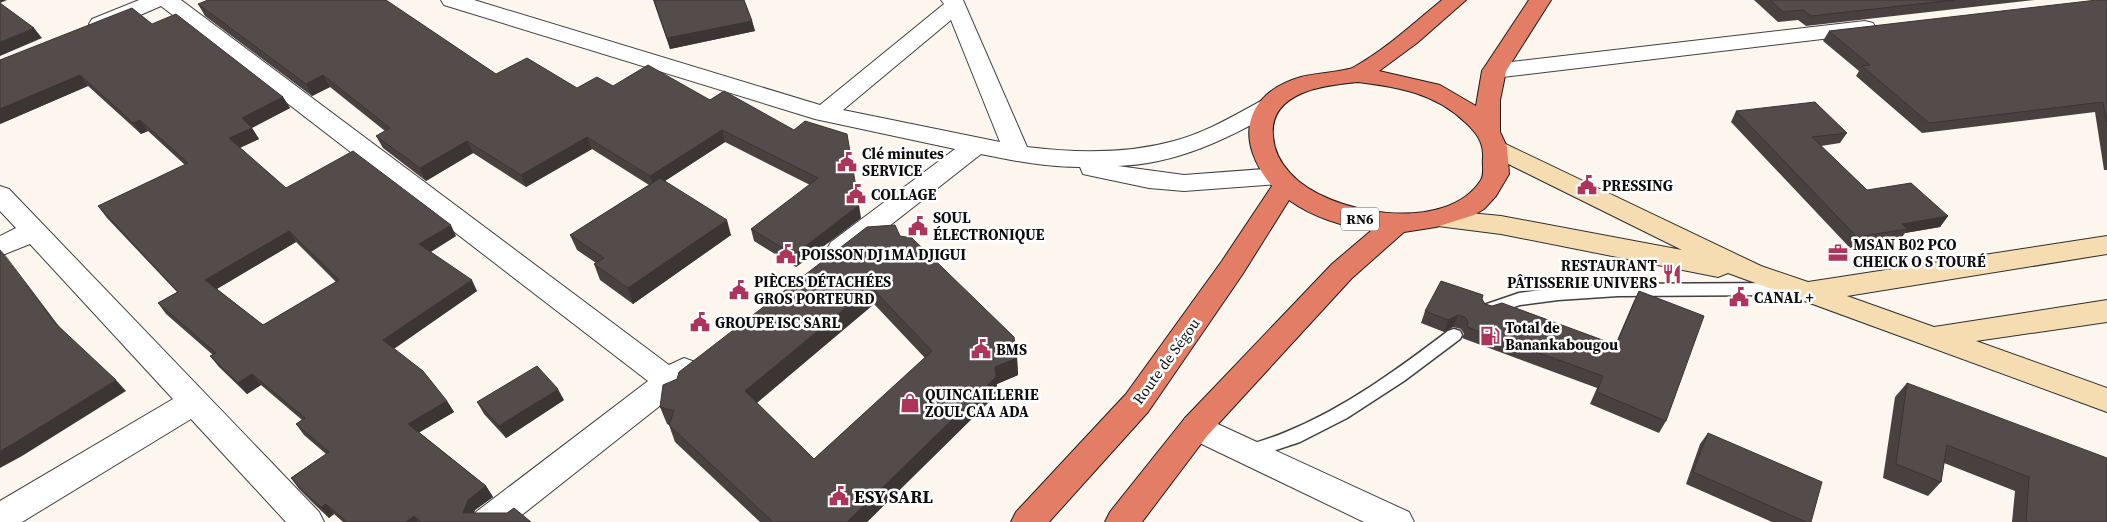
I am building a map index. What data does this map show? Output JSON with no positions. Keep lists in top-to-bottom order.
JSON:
{
  "streets": {
    "highway": ["RN6", "Route de Ségou"]
  },
  "crossings": [
    ["RN6", "Route de Ségou"]
  ],
  "places": {
    "public building": [
      "Clé minutes SERVICE",
      "PRESSING",
      "COLLAGE",
      "SOUL ÉLECTRONIQUE",
      "POISSON DJ1MA DJIGUI",
      "PIÈCES DÉTACHÉES GROS PORTEURD",
      "CANAL +",
      "GROUPE ISC SARL",
      "BMS",
      "ESY SARL"
    ],
    "office": ["MSAN B02 PCO CHEICK O S TOURÉ"],
    "restaurant": ["RESTAURANT PÂTISSERIE UNIVERS"],
    "fuel station": ["Total de Banankabougou"],
    "shop": ["QUINCAILLERIE ZOUL CAA ADA"]
  }
}
